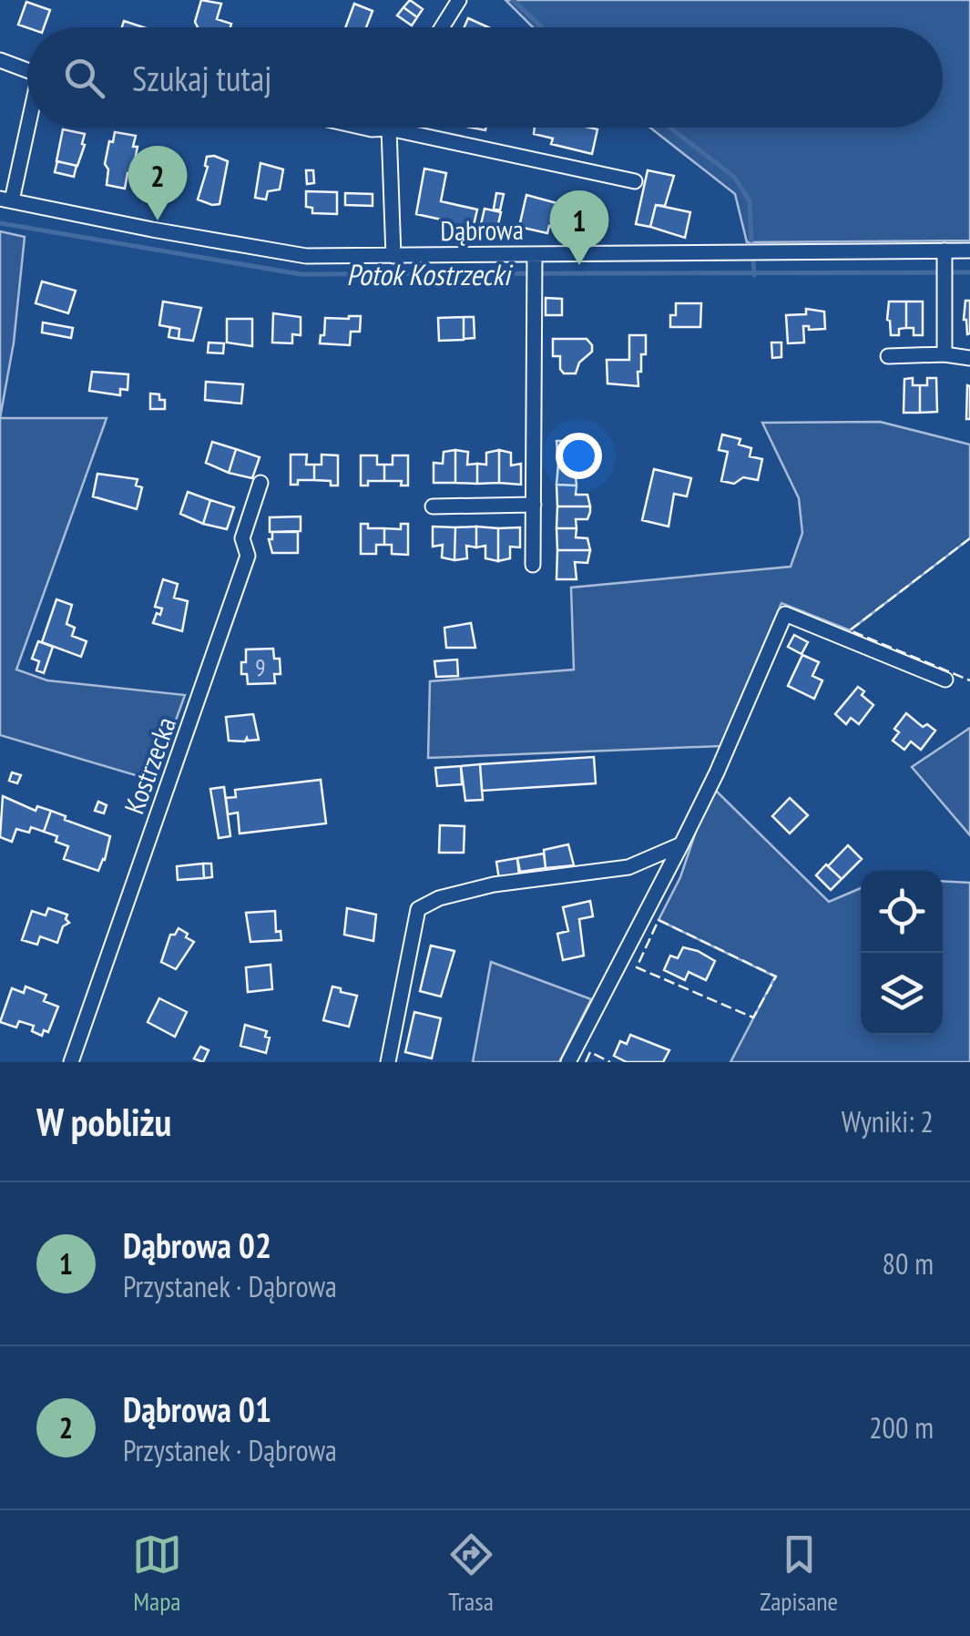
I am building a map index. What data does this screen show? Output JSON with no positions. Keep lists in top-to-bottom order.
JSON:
{
  "streets": {
    "street": ["Dąbrowa", "Kostrzecka"]
  },
  "water": ["Potok Kostrzecki"],
  "house_numbers": ["9"],
  "page": {
    "search": "Szukaj tutaj",
    "pins": ["2", "1"],
    "heading": ["W pobliżu", "Wyniki: 2"],
    "list": [
      {
        "mark": "1",
        "name": "Dąbrowa 02",
        "note": "Przystanek · Dąbrowa",
        "value": "80 m"
      },
      {
        "mark": "2",
        "name": "Dąbrowa 01",
        "note": "Przystanek · Dąbrowa",
        "value": "200 m"
      }
    ],
    "nav": ["Mapa", "Trasa", "Zapisane"]
  }
}
